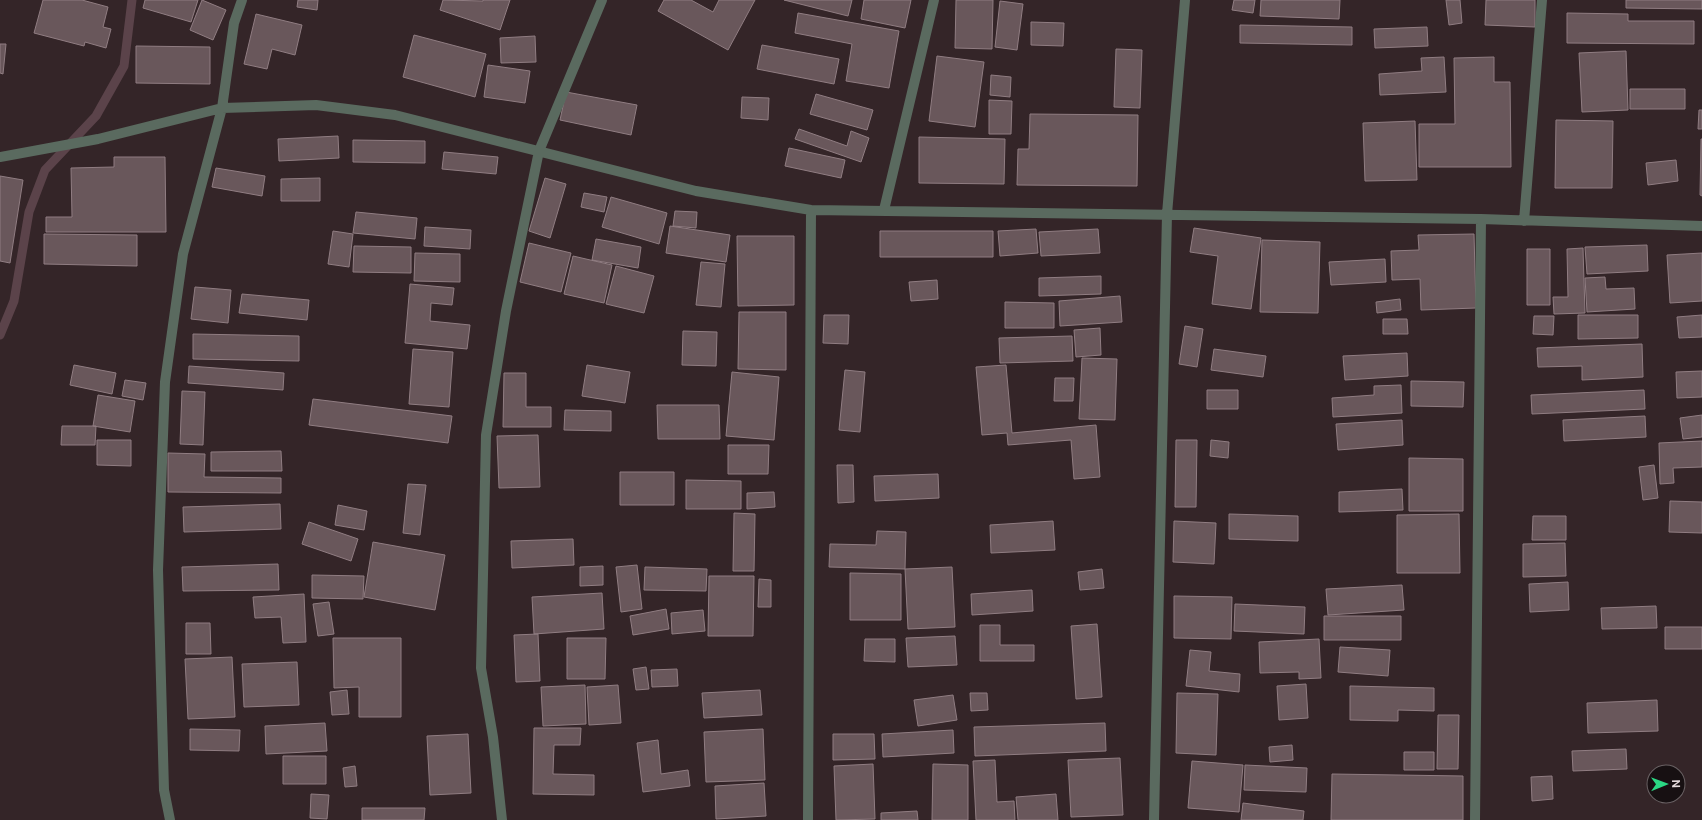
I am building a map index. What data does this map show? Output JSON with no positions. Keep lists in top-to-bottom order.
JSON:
{
  "north": "right"
}
